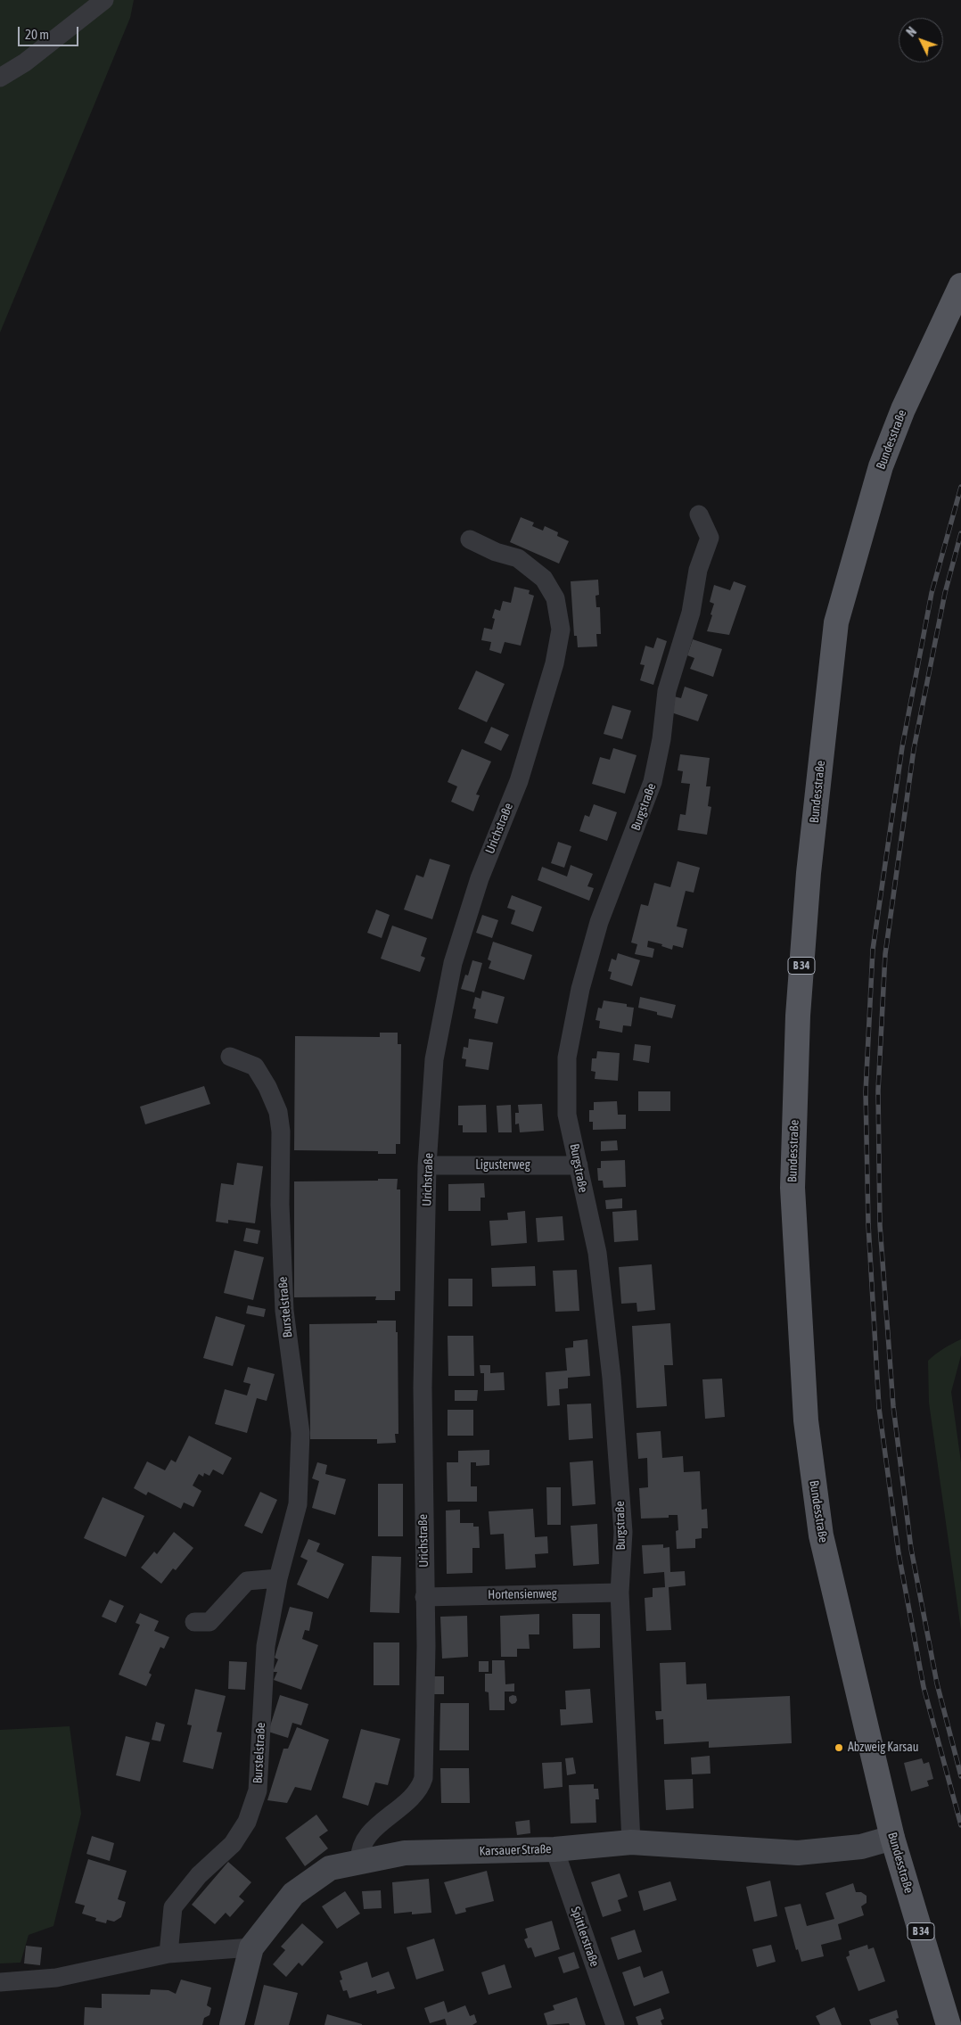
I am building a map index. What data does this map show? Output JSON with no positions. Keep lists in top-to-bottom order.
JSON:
{
  "streets": {
    "main road": ["Bundesstraße", "B 34"],
    "street": [
      "Burgstraße",
      "Urichstraße",
      "Ligusterweg",
      "Burstelstraße",
      "Hortensienweg",
      "Karsauer Straße",
      "Spittlerstraße"
    ]
  },
  "crossings": [
    ["Bundesstraße", "Karsauer Straße"],
    ["Burgstraße", "Ligusterweg"],
    ["Burgstraße", "Hortensienweg"],
    ["Burgstraße", "Karsauer Straße"],
    ["Urichstraße", "Ligusterweg"],
    ["Urichstraße", "Hortensienweg"],
    ["Urichstraße", "Karsauer Straße"],
    ["Karsauer Straße", "Spittlerstraße"]
  ],
  "places": ["Abzweig Karsau"],
  "scale_bar": "20 m",
  "north": "top left"
}
